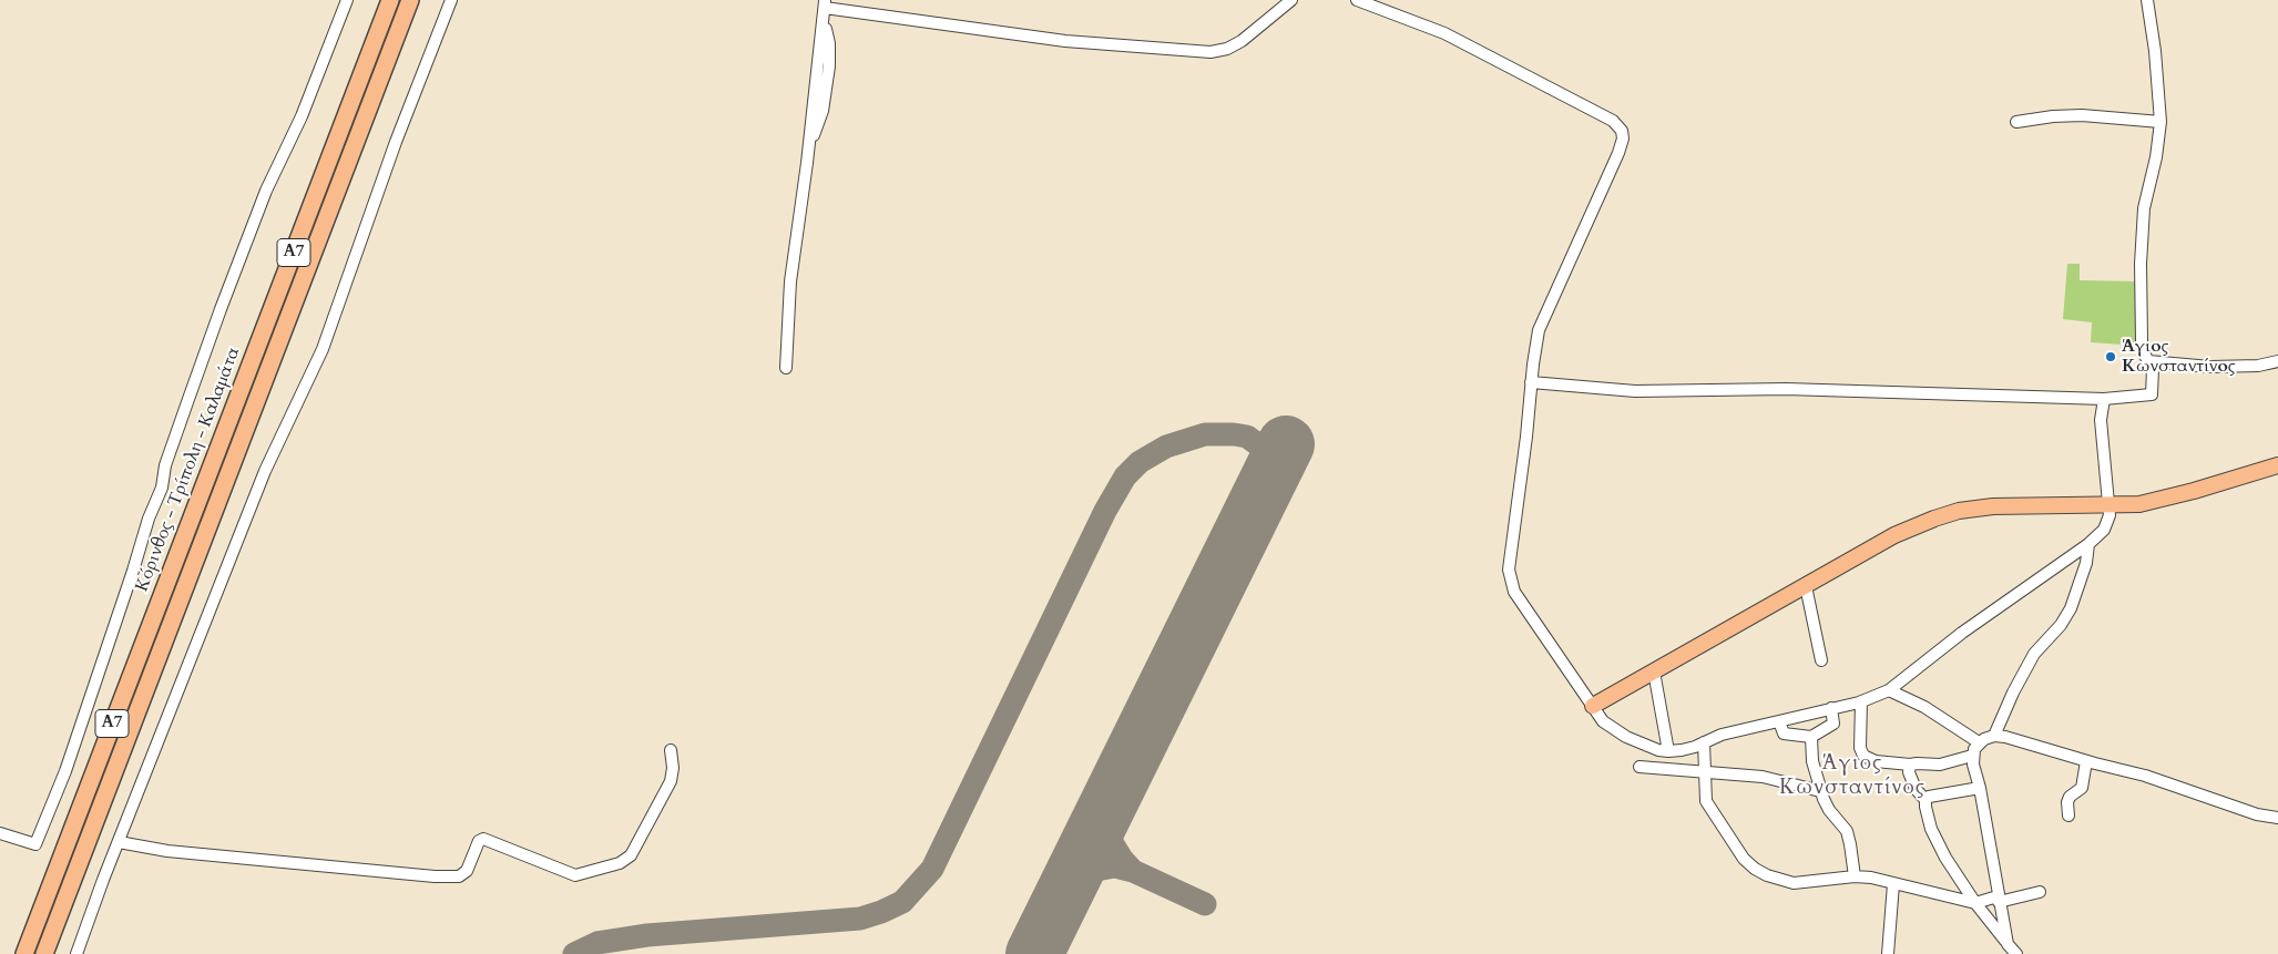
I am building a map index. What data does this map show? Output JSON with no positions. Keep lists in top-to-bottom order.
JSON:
{
  "streets": {
    "highway": ["Α7", "Κόρινθος - Τρίπολη - Καλαμάτα"]
  },
  "districts": ["Άγιος Κωνσταντίνος"],
  "places": ["Άγιος Κωνσταντίνος"]
}
